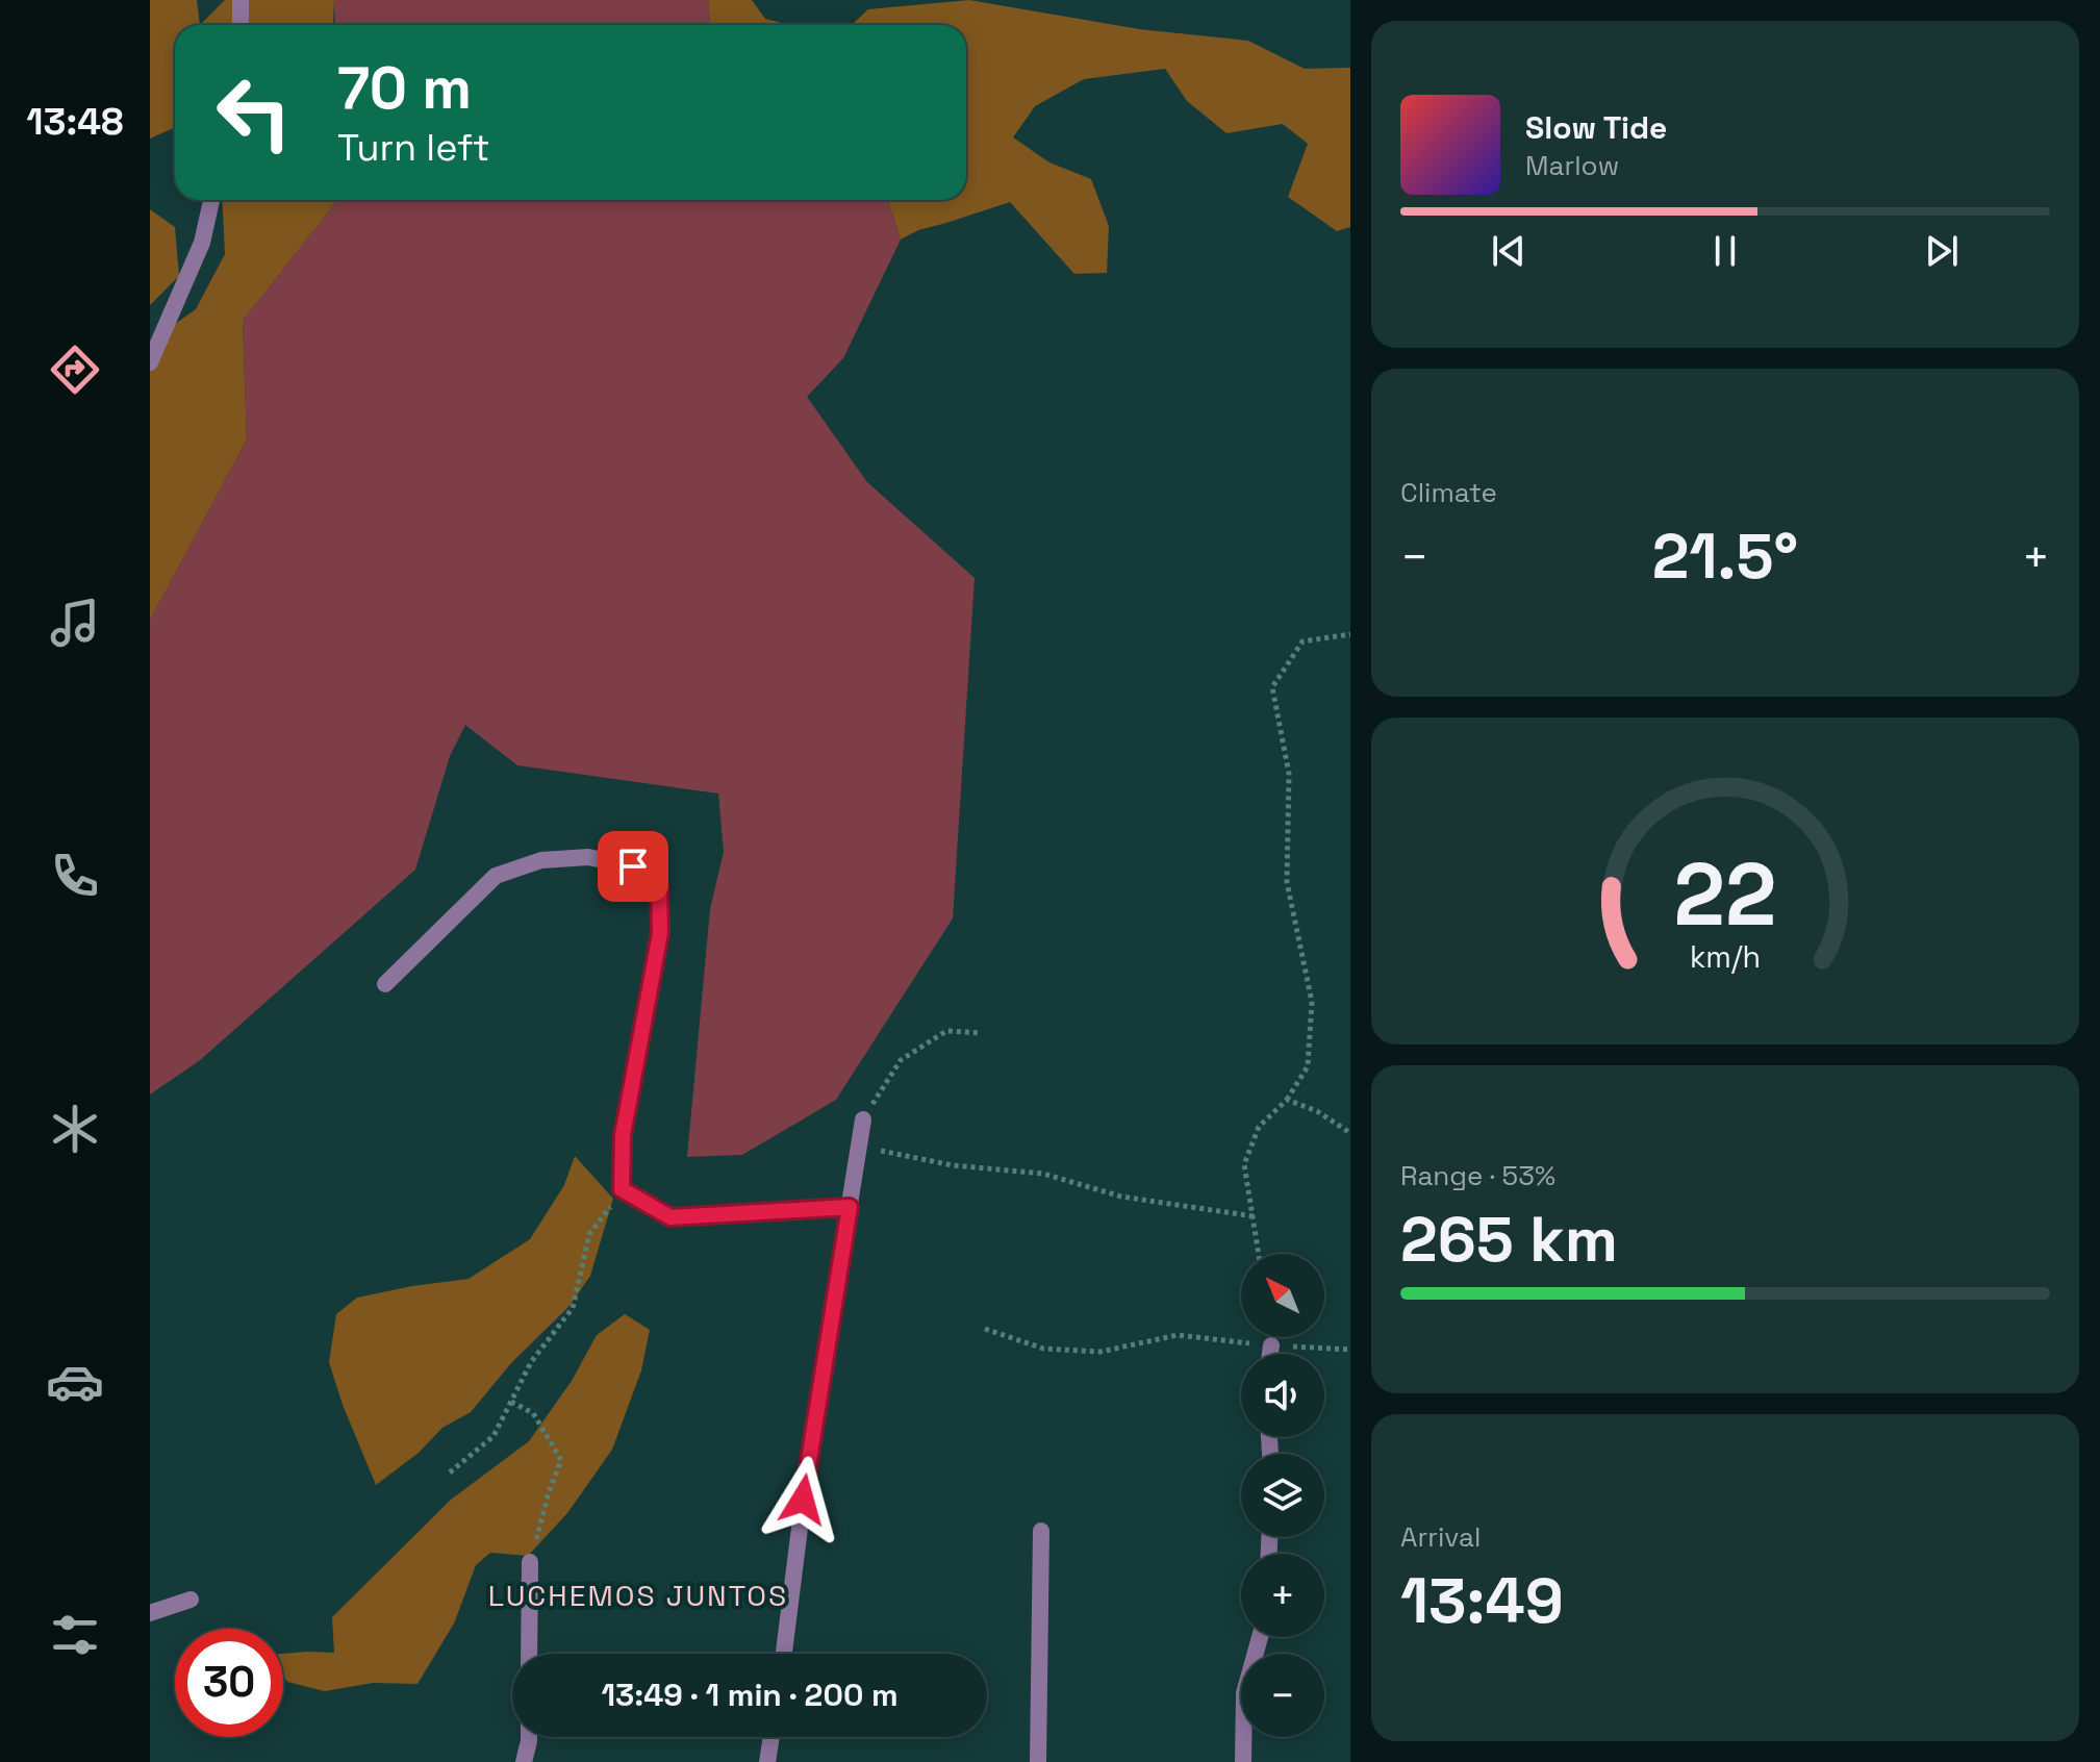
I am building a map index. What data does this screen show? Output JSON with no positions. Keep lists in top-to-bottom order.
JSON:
{
  "districts": ["LUCHEMOS JUNTOS"],
  "north": "top left",
  "page": {
    "tabs": "13:48",
    "turn": ["70 m", "Turn left"],
    "song": ["Slow Tide", "Marlow"],
    "tile": [
      "Climate",
      ["Range · 53%", "265 km"],
      ["Arrival", "13:49"]
    ],
    "heat": ["−", "21.5°", "+"],
    "map_buttons": ["+", "−"],
    "limit": "30",
    "trip": "13:49 · 1 min · 200 m",
    "gauge": ["22", "km/h"]
  }
}
